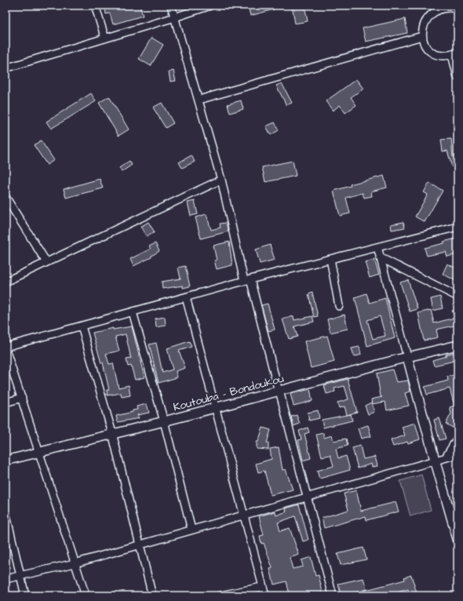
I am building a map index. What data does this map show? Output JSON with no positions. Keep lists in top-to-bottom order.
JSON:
{
  "streets": {
    "main road": ["Koutouba - Bondoukou"]
  }
}
